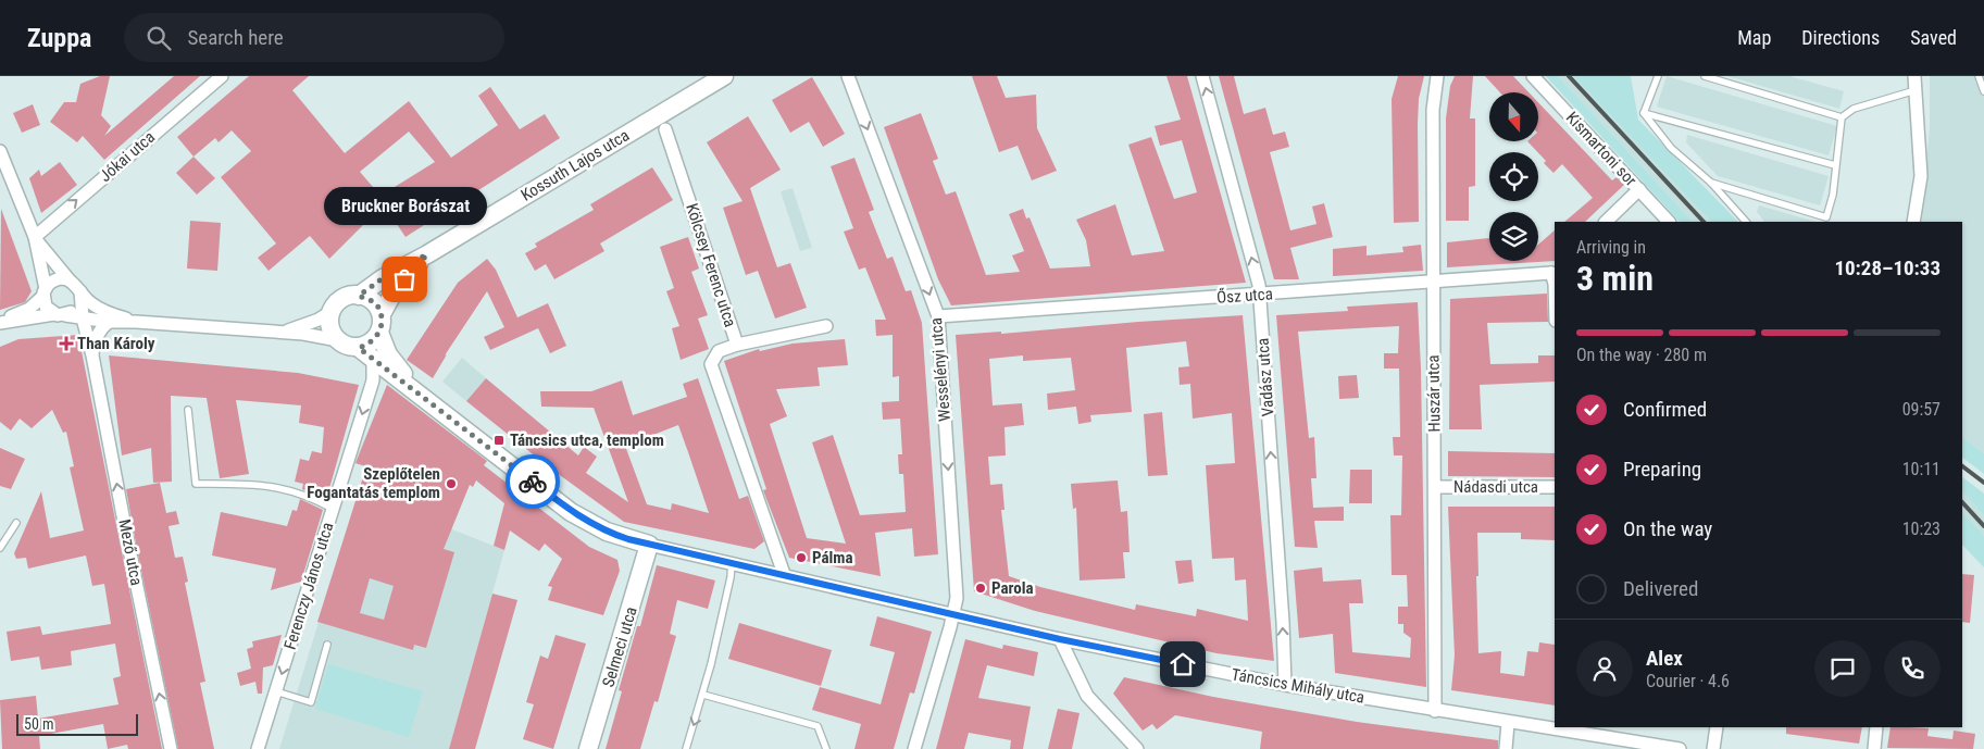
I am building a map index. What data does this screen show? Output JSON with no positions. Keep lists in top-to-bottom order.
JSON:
{
  "streets": {
    "street": [
      "Kismartoni sor",
      "Jókai utca",
      "Kossuth Lajos utca",
      "Kölcsey Ferenc utca",
      "Ősz utca",
      "Wesselényi utca",
      "Vadász utca",
      "Huszár utca",
      "Nádasdi utca",
      "Mező utca",
      "Ferenczy János utca",
      "Selmeci utca",
      "Táncsics Mihály utca"
    ]
  },
  "crossings": [
    ["Kossuth Lajos utca", "Táncsics Mihály utca"],
    ["Kölcsey Ferenc utca", "Táncsics Mihály utca"],
    ["Ősz utca", "Wesselényi utca"],
    ["Ősz utca", "Vadász utca"],
    ["Ősz utca", "Huszár utca"],
    ["Wesselényi utca", "Táncsics Mihály utca"],
    ["Vadász utca", "Táncsics Mihály utca"],
    ["Huszár utca", "Nádasdi utca"],
    ["Huszár utca", "Táncsics Mihály utca"],
    ["Ferenczy János utca", "Táncsics Mihály utca"],
    ["Selmeci utca", "Táncsics Mihály utca"]
  ],
  "one_way": [
    "Jókai utca",
    "Wesselényi utca",
    "Vadász utca",
    "Mező utca",
    "Ferenczy János utca"
  ],
  "places": {
    "other": [
      "Bruckner Borászat",
      "Szeplőtelen Fogantatás templom",
      "Pálma",
      "Parola"
    ],
    "health": ["Than Károly"],
    "transit": ["Táncsics utca, templom"]
  },
  "scale_bar": "50 m",
  "north": "bottom",
  "page": {
    "header": "Zuppa",
    "search": "Search here",
    "nav": ["Map", "Directions", "Saved"],
    "bubble": "Bruckner Borászat",
    "heading": ["3 min", "Arriving in", "10:28–10:33"],
    "panel": ["Alex", "Courier · 4.6"],
    "bar": "On the way · 280 m",
    "list": [
      ["Confirmed", "09:57"],
      ["Preparing", "10:11"],
      ["On the way", "10:23"],
      "Delivered"
    ],
    "scale": "50 m"
  }
}
